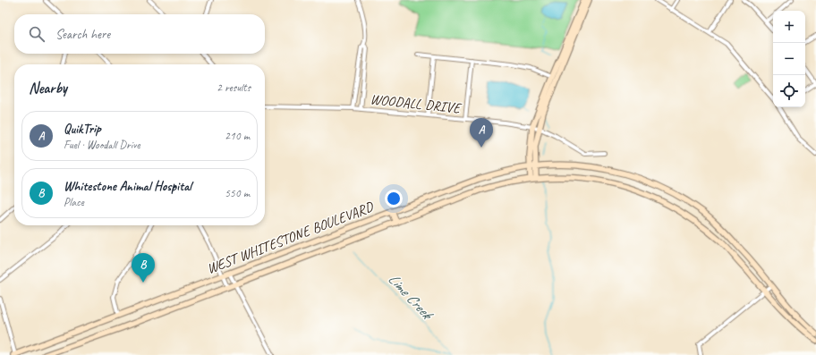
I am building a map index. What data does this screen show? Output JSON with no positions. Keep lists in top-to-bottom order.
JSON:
{
  "streets": {
    "main road": ["WEST WHITESTONE BOULEVARD"],
    "street": ["WOODALL DRIVE"]
  },
  "water": ["Lime Creek"],
  "page": {
    "map_buttons": ["+", "−"],
    "search": "Search here",
    "heading": ["Nearby", "2 results"],
    "list": [
      {
        "mark": "A",
        "name": "QuikTrip",
        "note": "Fuel · Woodall Drive",
        "value": "210 m"
      },
      {
        "mark": "B",
        "name": "Whitestone Animal Hospital",
        "note": "Place",
        "value": "550 m"
      }
    ],
    "pins": ["A", "B"]
  }
}
